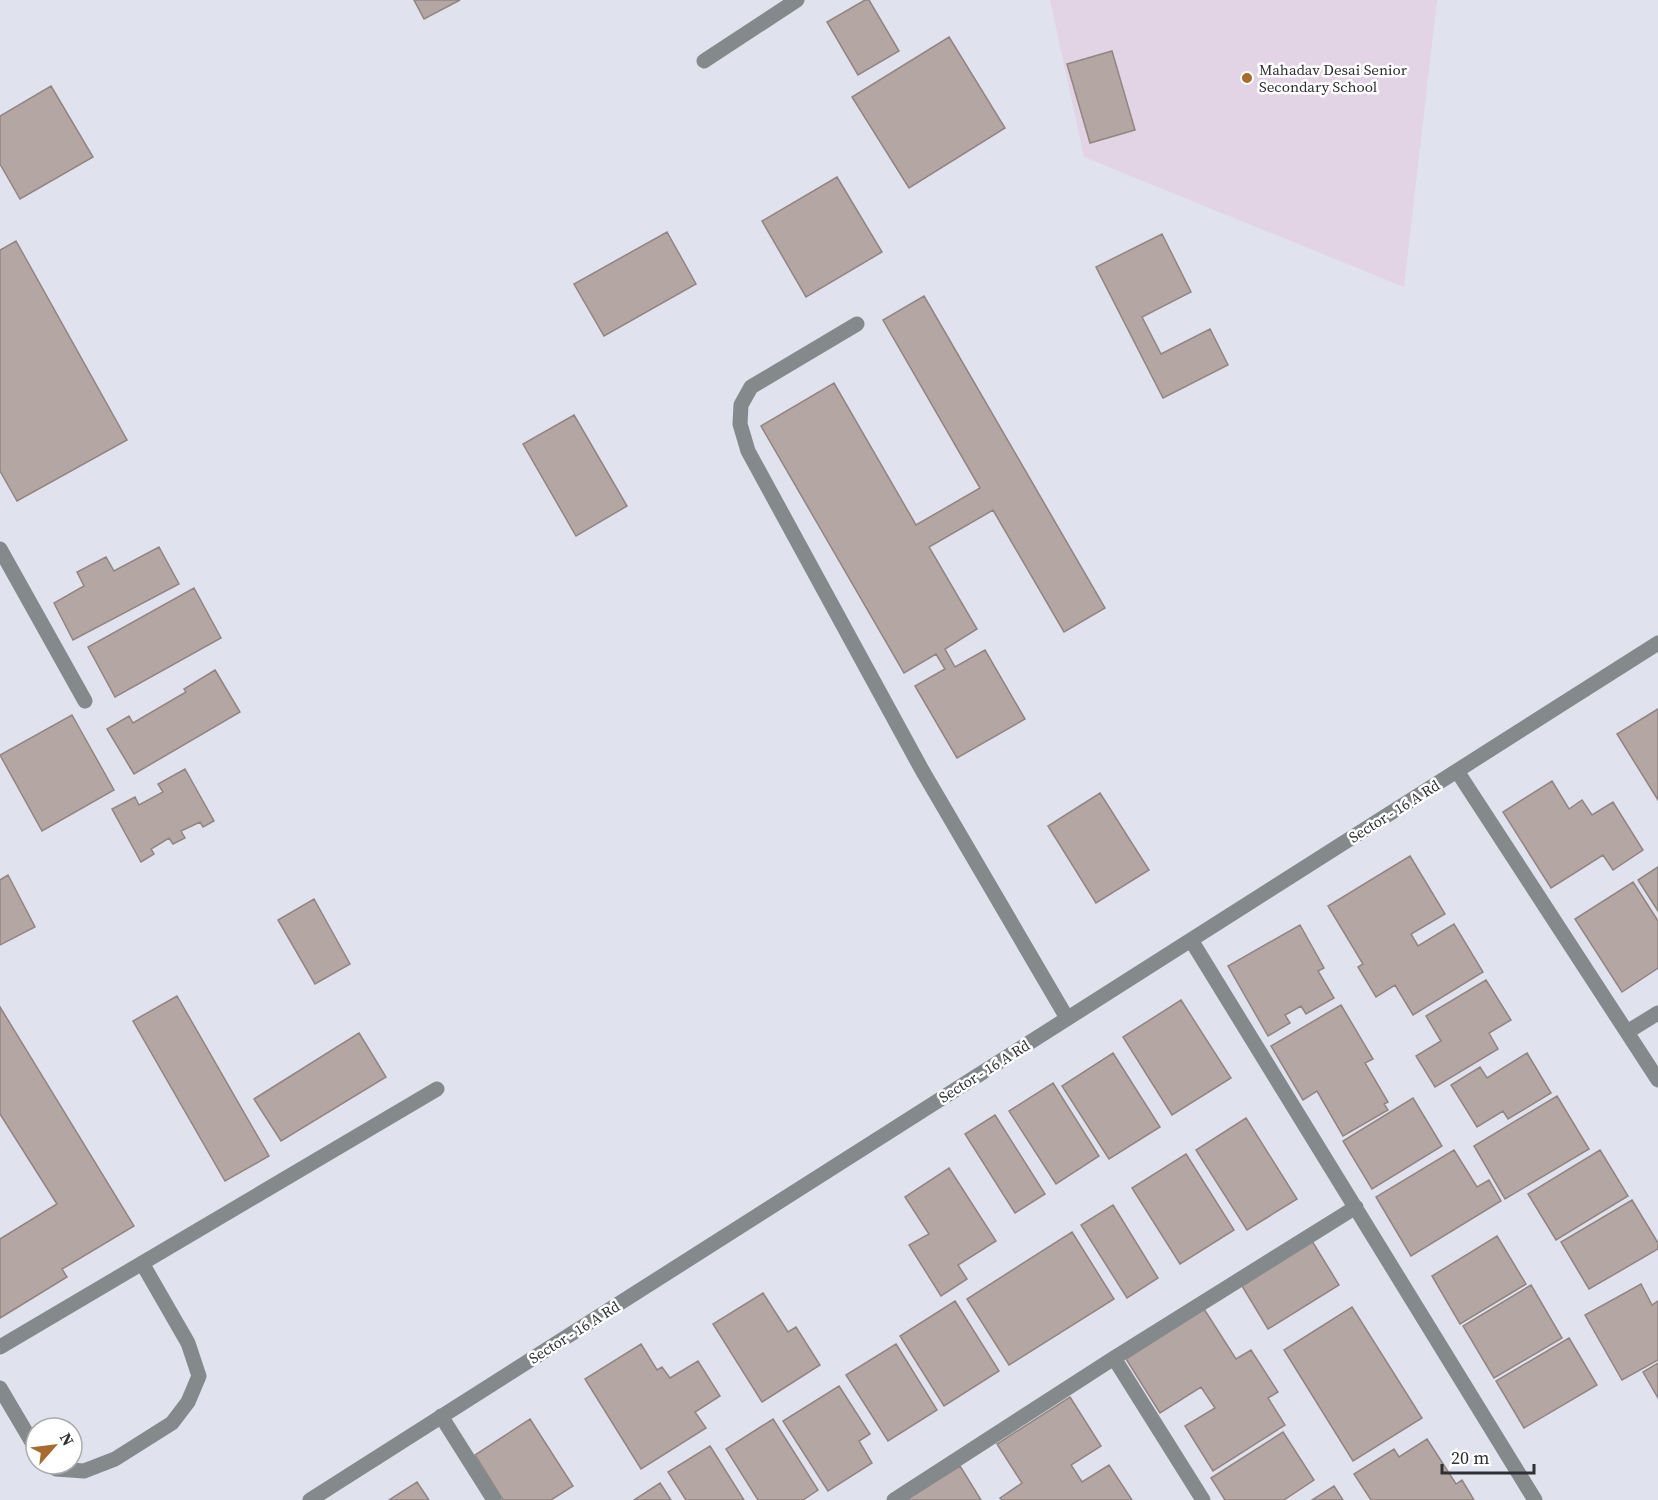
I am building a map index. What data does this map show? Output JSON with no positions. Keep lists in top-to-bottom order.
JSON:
{
  "streets": {
    "street": ["Sector - 16 A Rd"]
  },
  "places": ["Mahadav Desai Senior Secondary School"],
  "scale_bar": "20 m",
  "north": "top right"
}
